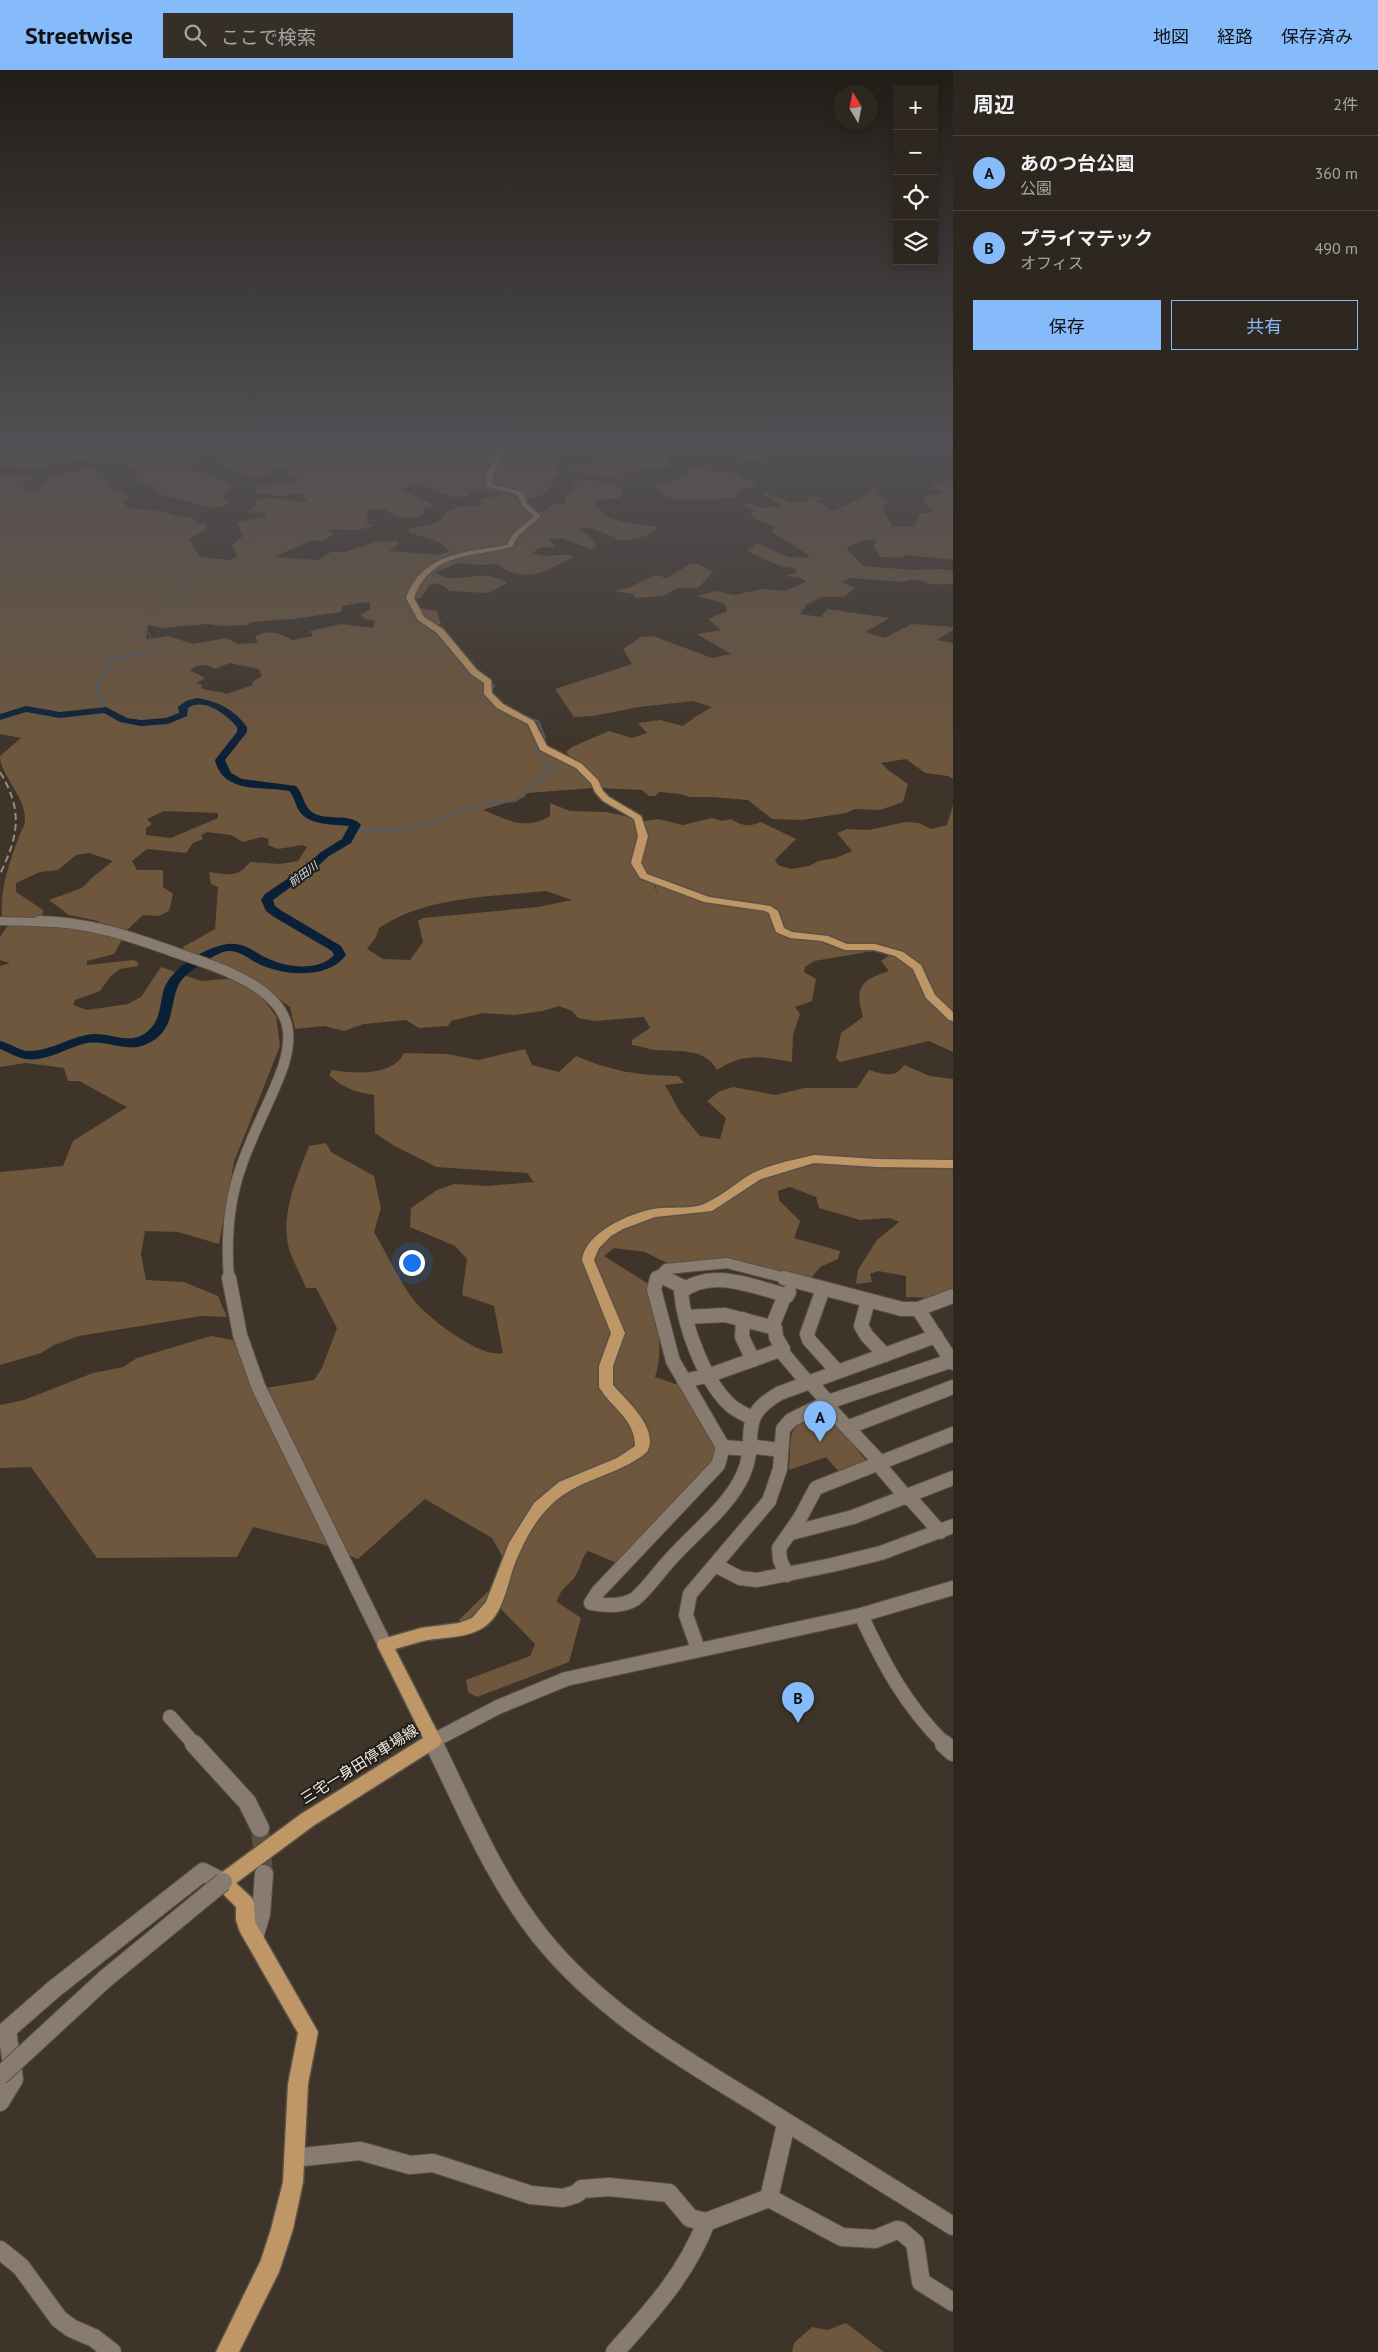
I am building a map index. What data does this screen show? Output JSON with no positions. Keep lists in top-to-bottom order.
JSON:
{
  "streets": {
    "main road": ["三宅一身田停車場線"]
  },
  "water": ["前田川"],
  "north": "top",
  "page": {
    "header": "Streetwise",
    "search": "ここで検索",
    "nav": ["地図", "経路", "保存済み"],
    "heading": ["周辺", "2件"],
    "map_buttons": ["+", "−"],
    "list": [
      {
        "mark": "A",
        "name": "あのつ台公園",
        "note": "公園",
        "value": "360 m"
      },
      {
        "mark": "B",
        "name": "プライマテック",
        "note": "オフィス",
        "value": "490 m"
      }
    ],
    "buttons": ["保存", "共有"],
    "pins": ["A", "B"]
  }
}
